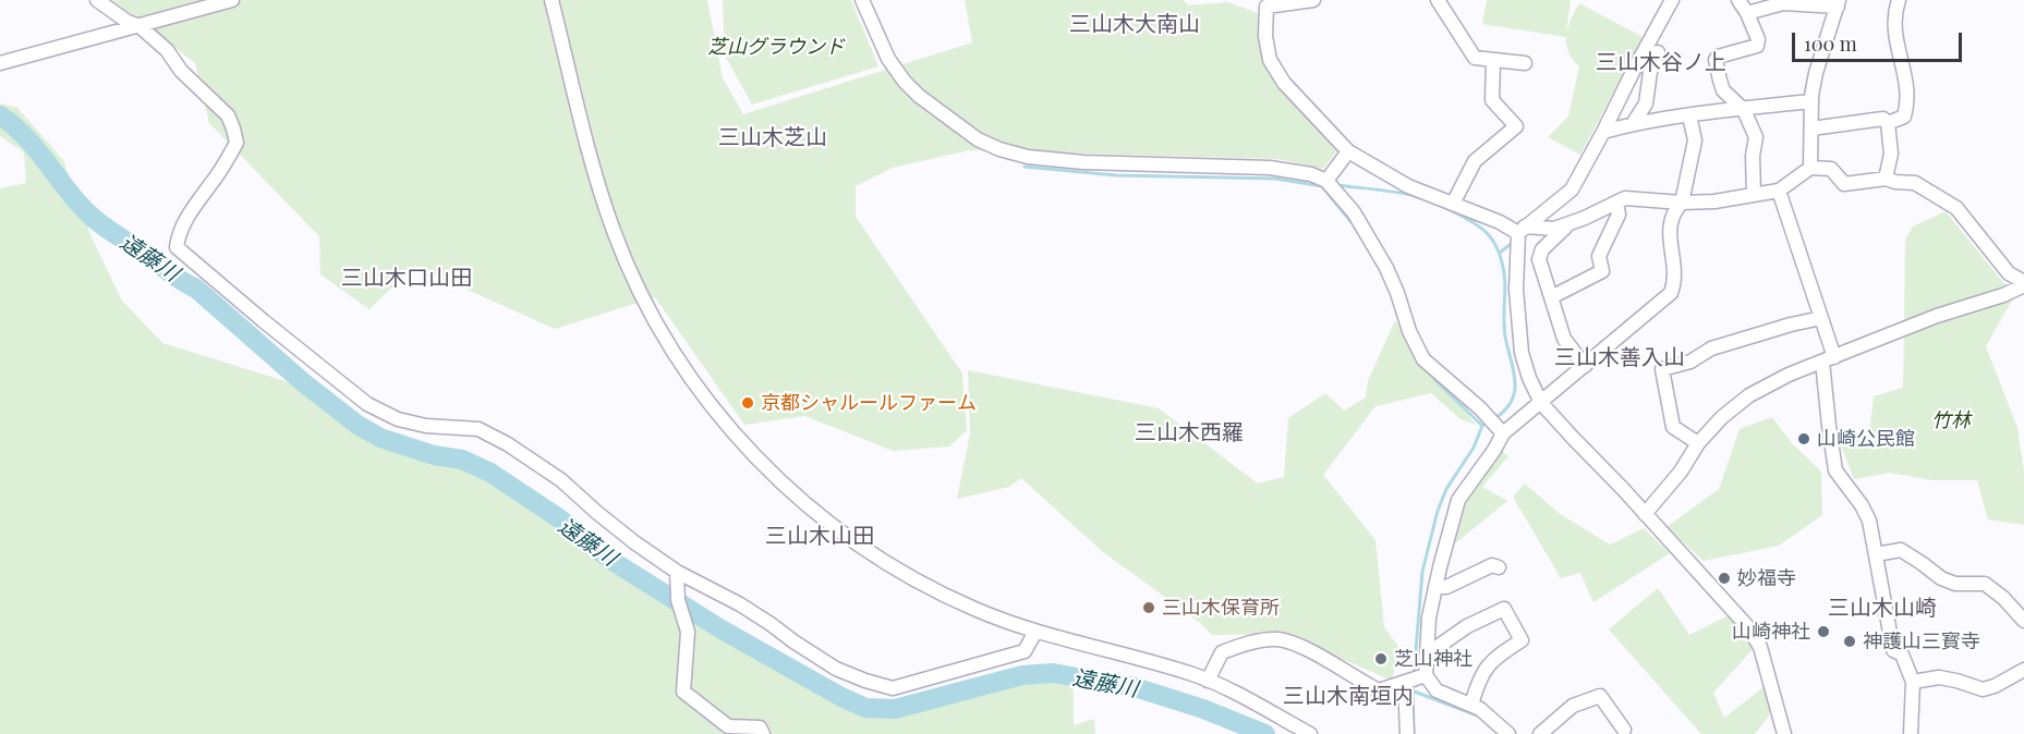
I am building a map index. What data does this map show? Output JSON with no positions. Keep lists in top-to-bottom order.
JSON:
{
  "districts": [
    "三山木大南山",
    "三山木谷ノ上",
    "三山木芝山",
    "三山木口山田",
    "三山木善入山",
    "三山木西羅",
    "三山木山田",
    "三山木山崎",
    "三山木南垣内"
  ],
  "water": ["遠藤川"],
  "parks": ["芝山グラウンド", "竹林"],
  "places": [
    "京都シャルールファーム",
    "山崎公民館",
    "妙福寺",
    "三山木保育所",
    "山崎神社",
    "神護山三寳寺",
    "芝山神社"
  ],
  "scale_bar": "100 m"
}
